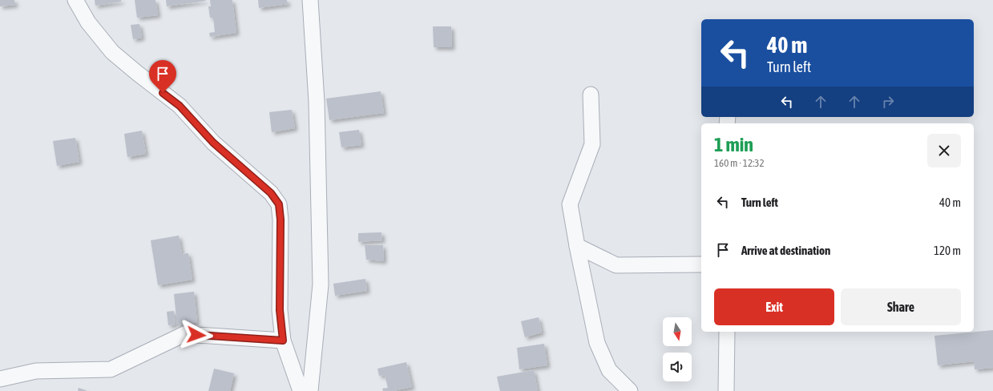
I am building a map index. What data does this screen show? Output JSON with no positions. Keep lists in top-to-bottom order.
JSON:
{
  "north": "bottom",
  "page": {
    "turn": ["40 m", "Turn left"],
    "heading": ["1 min", "160 m · 12:32"],
    "list": [
      {
        "name": "Turn left",
        "value": "40 m"
      },
      {
        "name": "Arrive at destination",
        "value": "120 m"
      }
    ],
    "buttons": ["Exit", "Share"]
  }
}
